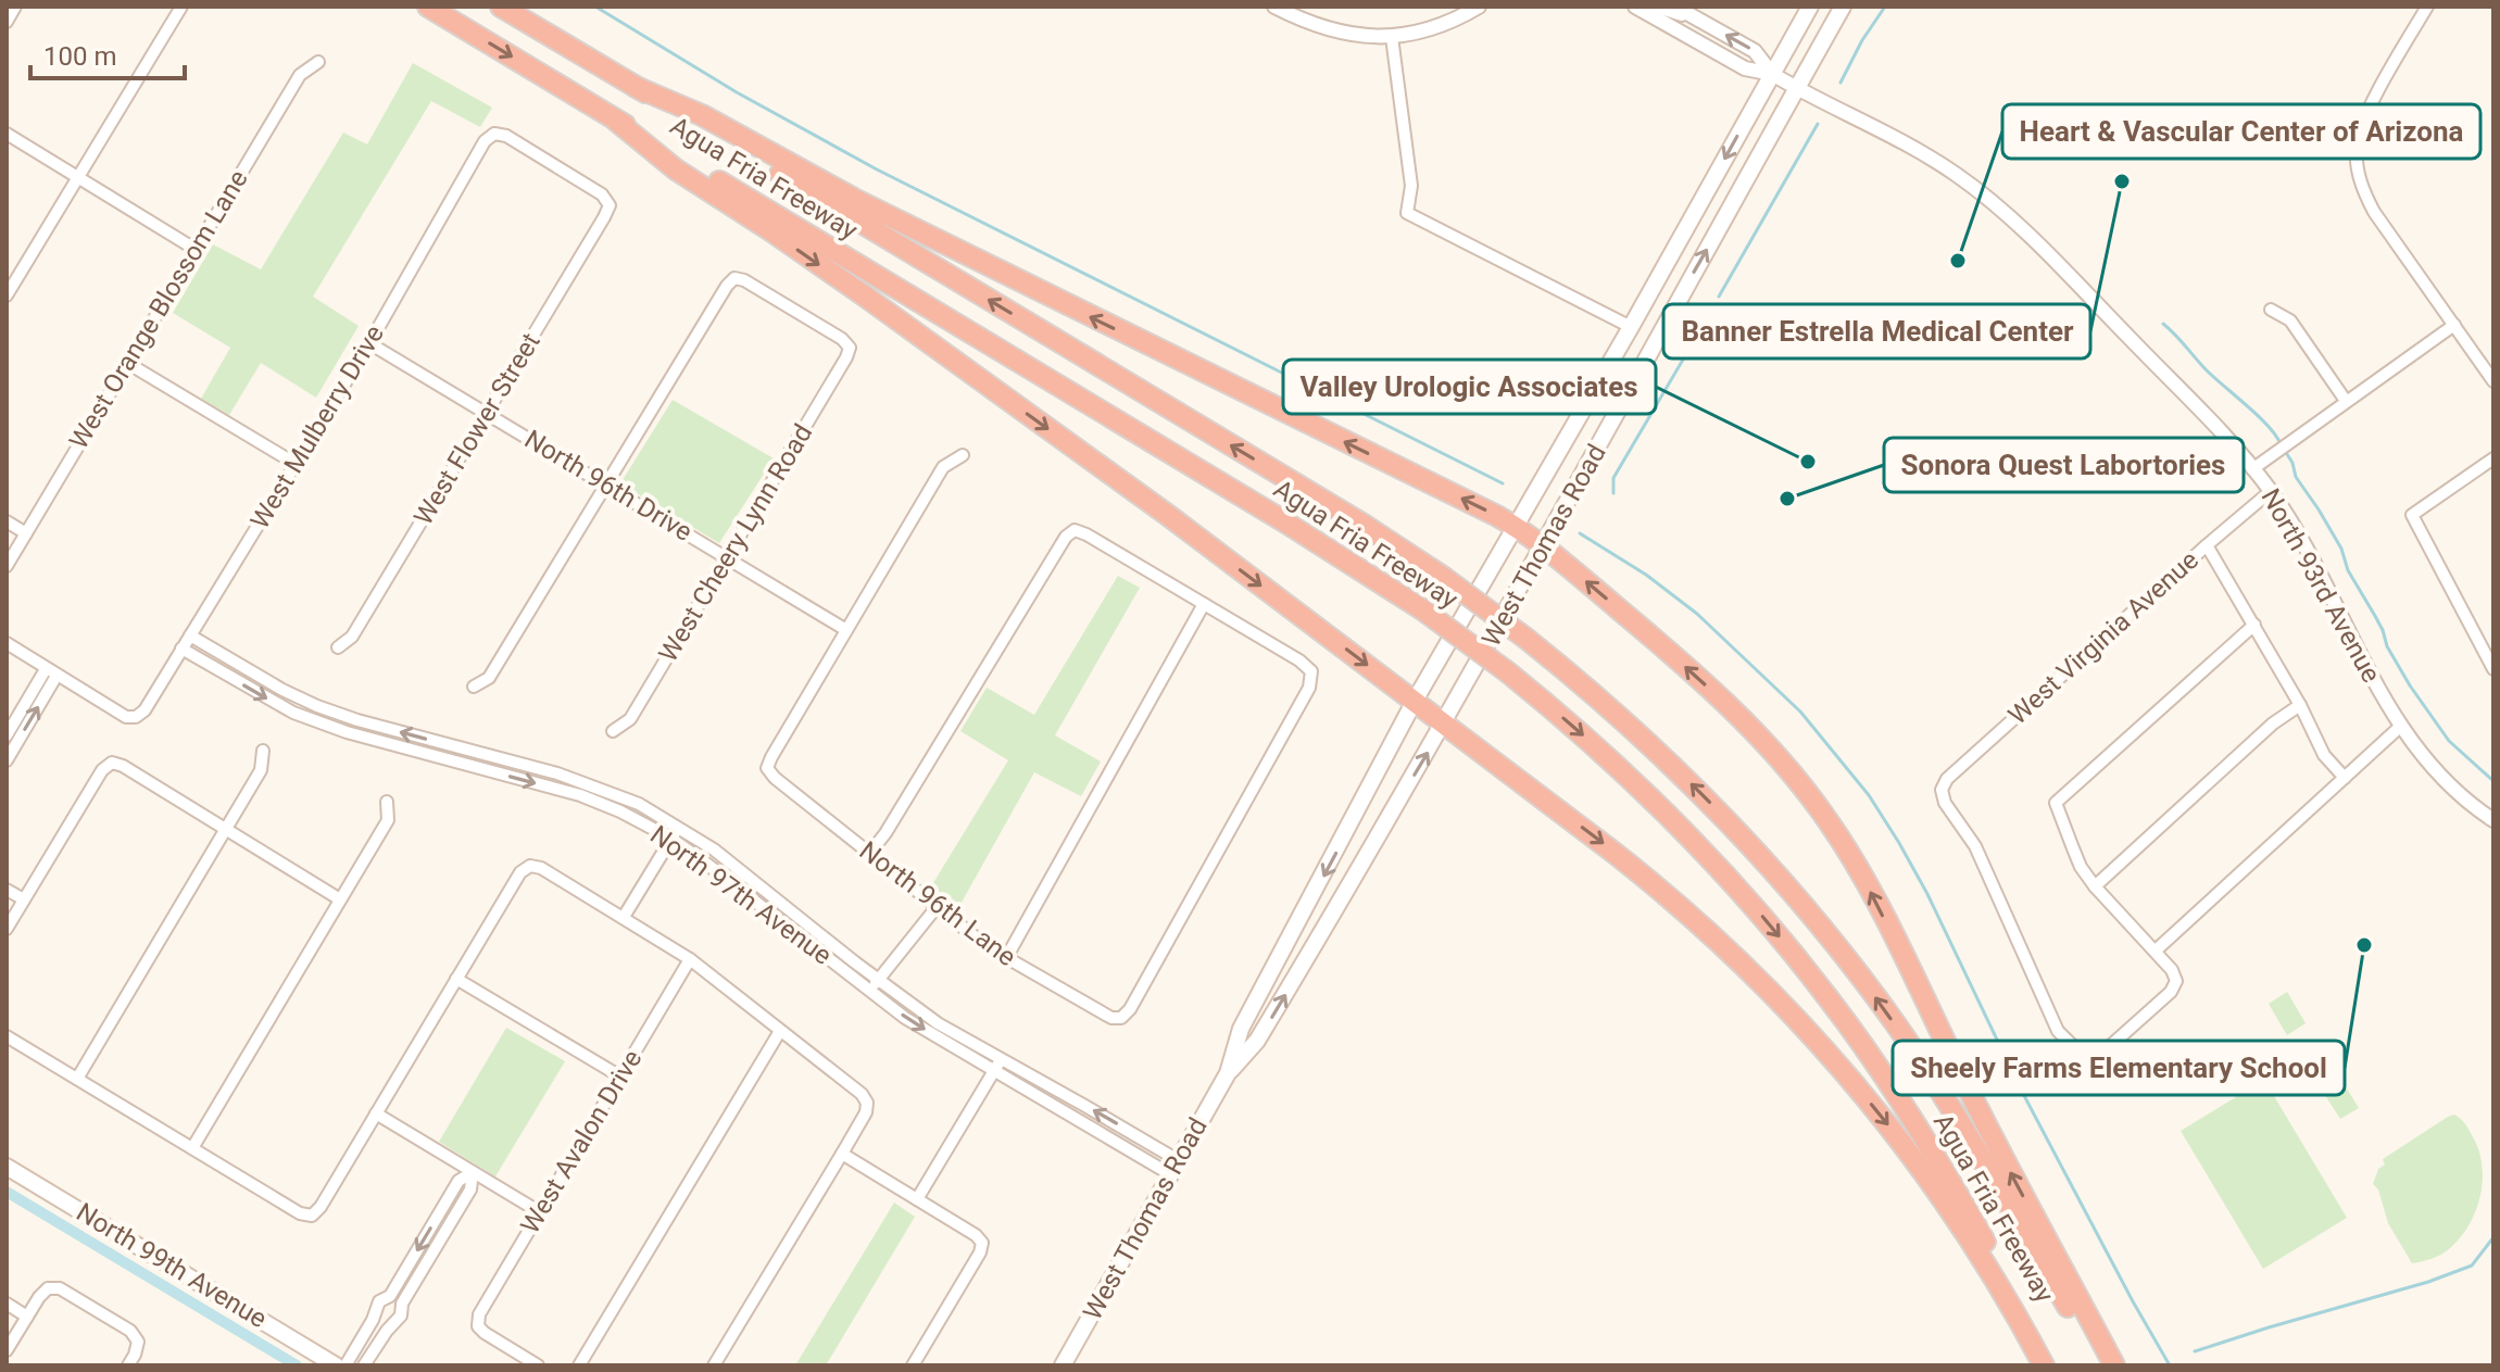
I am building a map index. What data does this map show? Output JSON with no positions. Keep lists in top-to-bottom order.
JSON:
{
  "streets": {
    "highway": ["Agua Fria Freeway"],
    "main road": ["West Thomas Road", "North 99th Avenue"],
    "street": [
      "West Orange Blossom Lane",
      "West Mulberry Drive",
      "West Flower Street",
      "North 96th Drive",
      "West Cheery Lynn Road",
      "North 93rd Avenue",
      "West Virginia Avenue",
      "North 97th Avenue",
      "North 96th Lane",
      "West Avalon Drive"
    ]
  },
  "crossings": [
    ["West Mulberry Drive", "West Flower Street"],
    ["West Mulberry Drive", "North 96th Drive"],
    ["West Mulberry Drive", "North 97th Avenue"],
    ["West Flower Street", "North 96th Drive"],
    ["North 96th Drive", "West Cheery Lynn Road"],
    ["North 96th Drive", "North 96th Lane"],
    ["West Thomas Road", "North 93rd Avenue"],
    ["West Thomas Road", "North 97th Avenue"],
    ["North 93rd Avenue", "West Virginia Avenue"]
  ],
  "places": [
    "Banner Estrella Medical Center",
    "Heart & Vascular Center of Arizona",
    "Valley Urologic Associates",
    "Sonora Quest Labortories",
    "Sheely Farms Elementary School"
  ],
  "scale_bar": "100 m"
}
